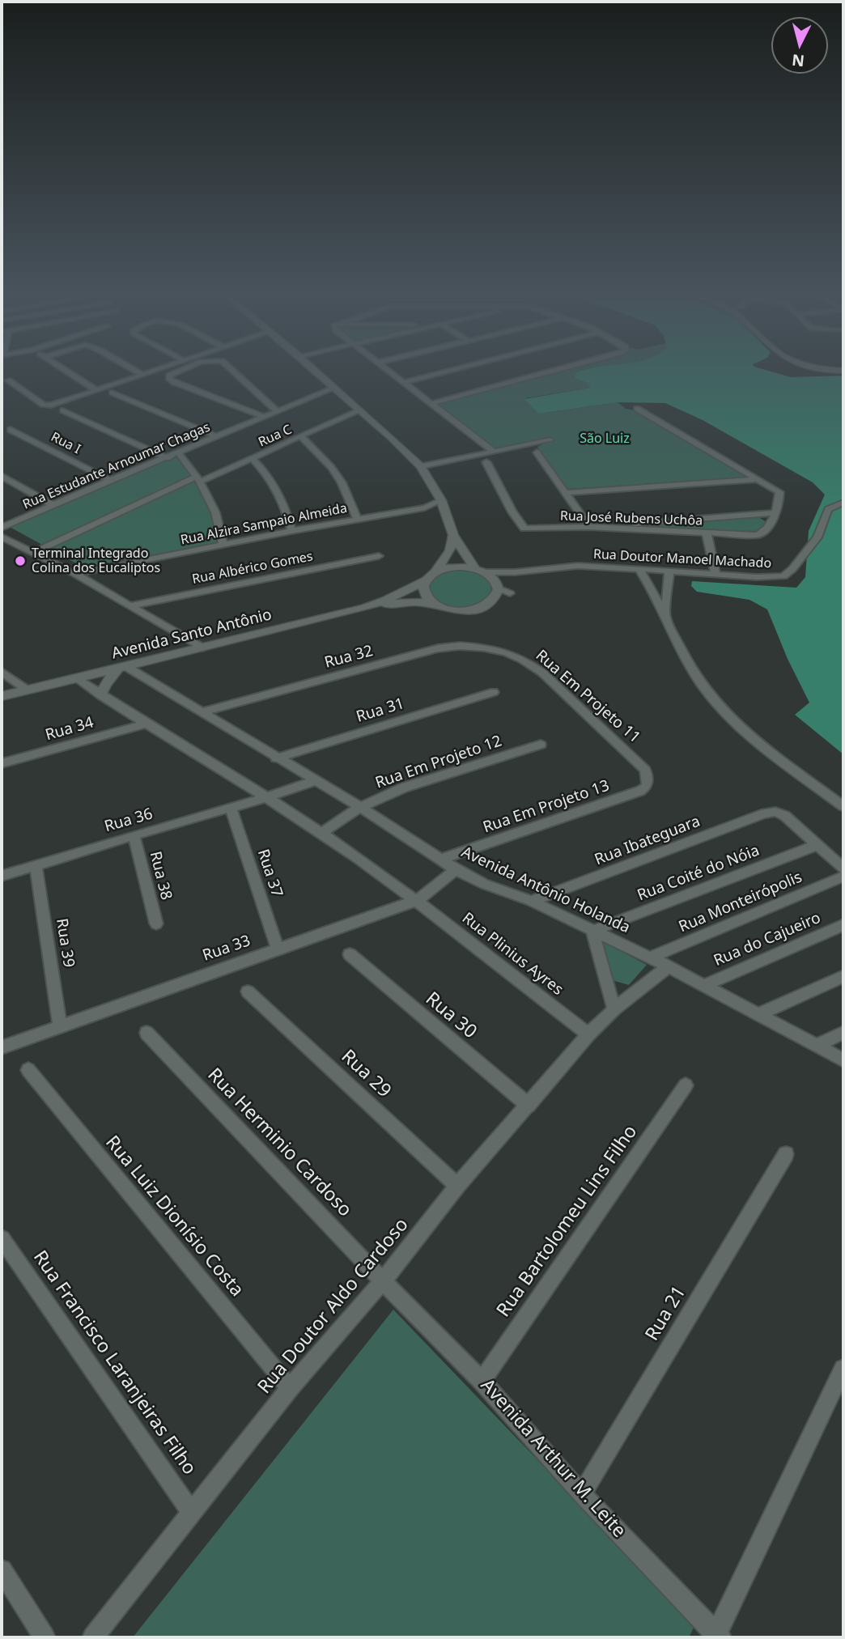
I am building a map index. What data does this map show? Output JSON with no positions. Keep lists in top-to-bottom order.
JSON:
{
  "streets": {
    "street": [
      "Rua C",
      "Rua I",
      "Rua Estudante Arnoumar Chagas",
      "Rua José Rubens Uchôa",
      "Rua Alzira Sampaio Almeida",
      "Rua Doutor Manoel Machado",
      "Rua Albérico Gomes",
      "Avenida Santo Antônio",
      "Rua 32",
      "Rua Em Projeto 11",
      "Rua 31",
      "Rua 34",
      "Rua Em Projeto 12",
      "Rua Em Projeto 13",
      "Rua 36",
      "Rua Ibateguara",
      "Rua 37",
      "Rua Coité do Nóia",
      "Rua 38",
      "Avenida Antônio Holanda",
      "Rua Monteirópolis",
      "Rua do Cajueiro",
      "Rua 39",
      "Rua 33",
      "Rua Plinius Ayres",
      "Rua 30",
      "Rua 29",
      "Rua Herminio Cardoso",
      "Rua Luiz Dionísio Costa",
      "Rua Bartolomeu Lins Filho",
      "Rua Doutor Aldo Cardoso",
      "Rua 21",
      "Rua Francisco Laranjeiras Filho",
      "Avenida Arthur M. Leite"
    ]
  },
  "crossings": [
    ["Rua I", "Rua Estudante Arnoumar Chagas"],
    ["Rua Doutor Manoel Machado", "Avenida Santo Antônio"],
    ["Avenida Santo Antônio", "Avenida Antônio Holanda"],
    ["Rua 32", "Rua Em Projeto 11"],
    ["Rua 32", "Avenida Antônio Holanda"],
    ["Rua Em Projeto 11", "Rua Em Projeto 13"],
    ["Rua 31", "Avenida Antônio Holanda"],
    ["Rua Em Projeto 12", "Avenida Antônio Holanda"],
    ["Rua Em Projeto 13", "Avenida Antônio Holanda"],
    ["Rua 36", "Rua 37"],
    ["Rua 36", "Rua 38"],
    ["Rua 36", "Avenida Antônio Holanda"],
    ["Rua 36", "Rua 39"],
    ["Rua Ibateguara", "Rua Coité do Nóia"],
    ["Rua Ibateguara", "Avenida Antônio Holanda"],
    ["Rua 37", "Rua 33"],
    ["Rua Coité do Nóia", "Avenida Antônio Holanda"],
    ["Avenida Antônio Holanda", "Rua Monteirópolis"],
    ["Avenida Antônio Holanda", "Rua do Cajueiro"],
    ["Avenida Antônio Holanda", "Rua 33"],
    ["Avenida Antônio Holanda", "Rua Doutor Aldo Cardoso"],
    ["Rua 39", "Rua 33"],
    ["Rua 33", "Rua Plinius Ayres"],
    ["Rua Plinius Ayres", "Rua Doutor Aldo Cardoso"],
    ["Rua 30", "Rua Doutor Aldo Cardoso"],
    ["Rua 29", "Rua Doutor Aldo Cardoso"],
    ["Rua Herminio Cardoso", "Rua Doutor Aldo Cardoso"],
    ["Rua Herminio Cardoso", "Avenida Arthur M. Leite"],
    ["Rua Luiz Dionísio Costa", "Rua Doutor Aldo Cardoso"],
    ["Rua Bartolomeu Lins Filho", "Avenida Arthur M. Leite"],
    ["Rua Doutor Aldo Cardoso", "Rua Francisco Laranjeiras Filho"],
    ["Rua Doutor Aldo Cardoso", "Avenida Arthur M. Leite"],
    ["Rua 21", "Avenida Arthur M. Leite"]
  ],
  "parks": ["São Luiz"],
  "places": ["Terminal Integrado Colina dos Eucaliptos"],
  "north": "bottom"
}
